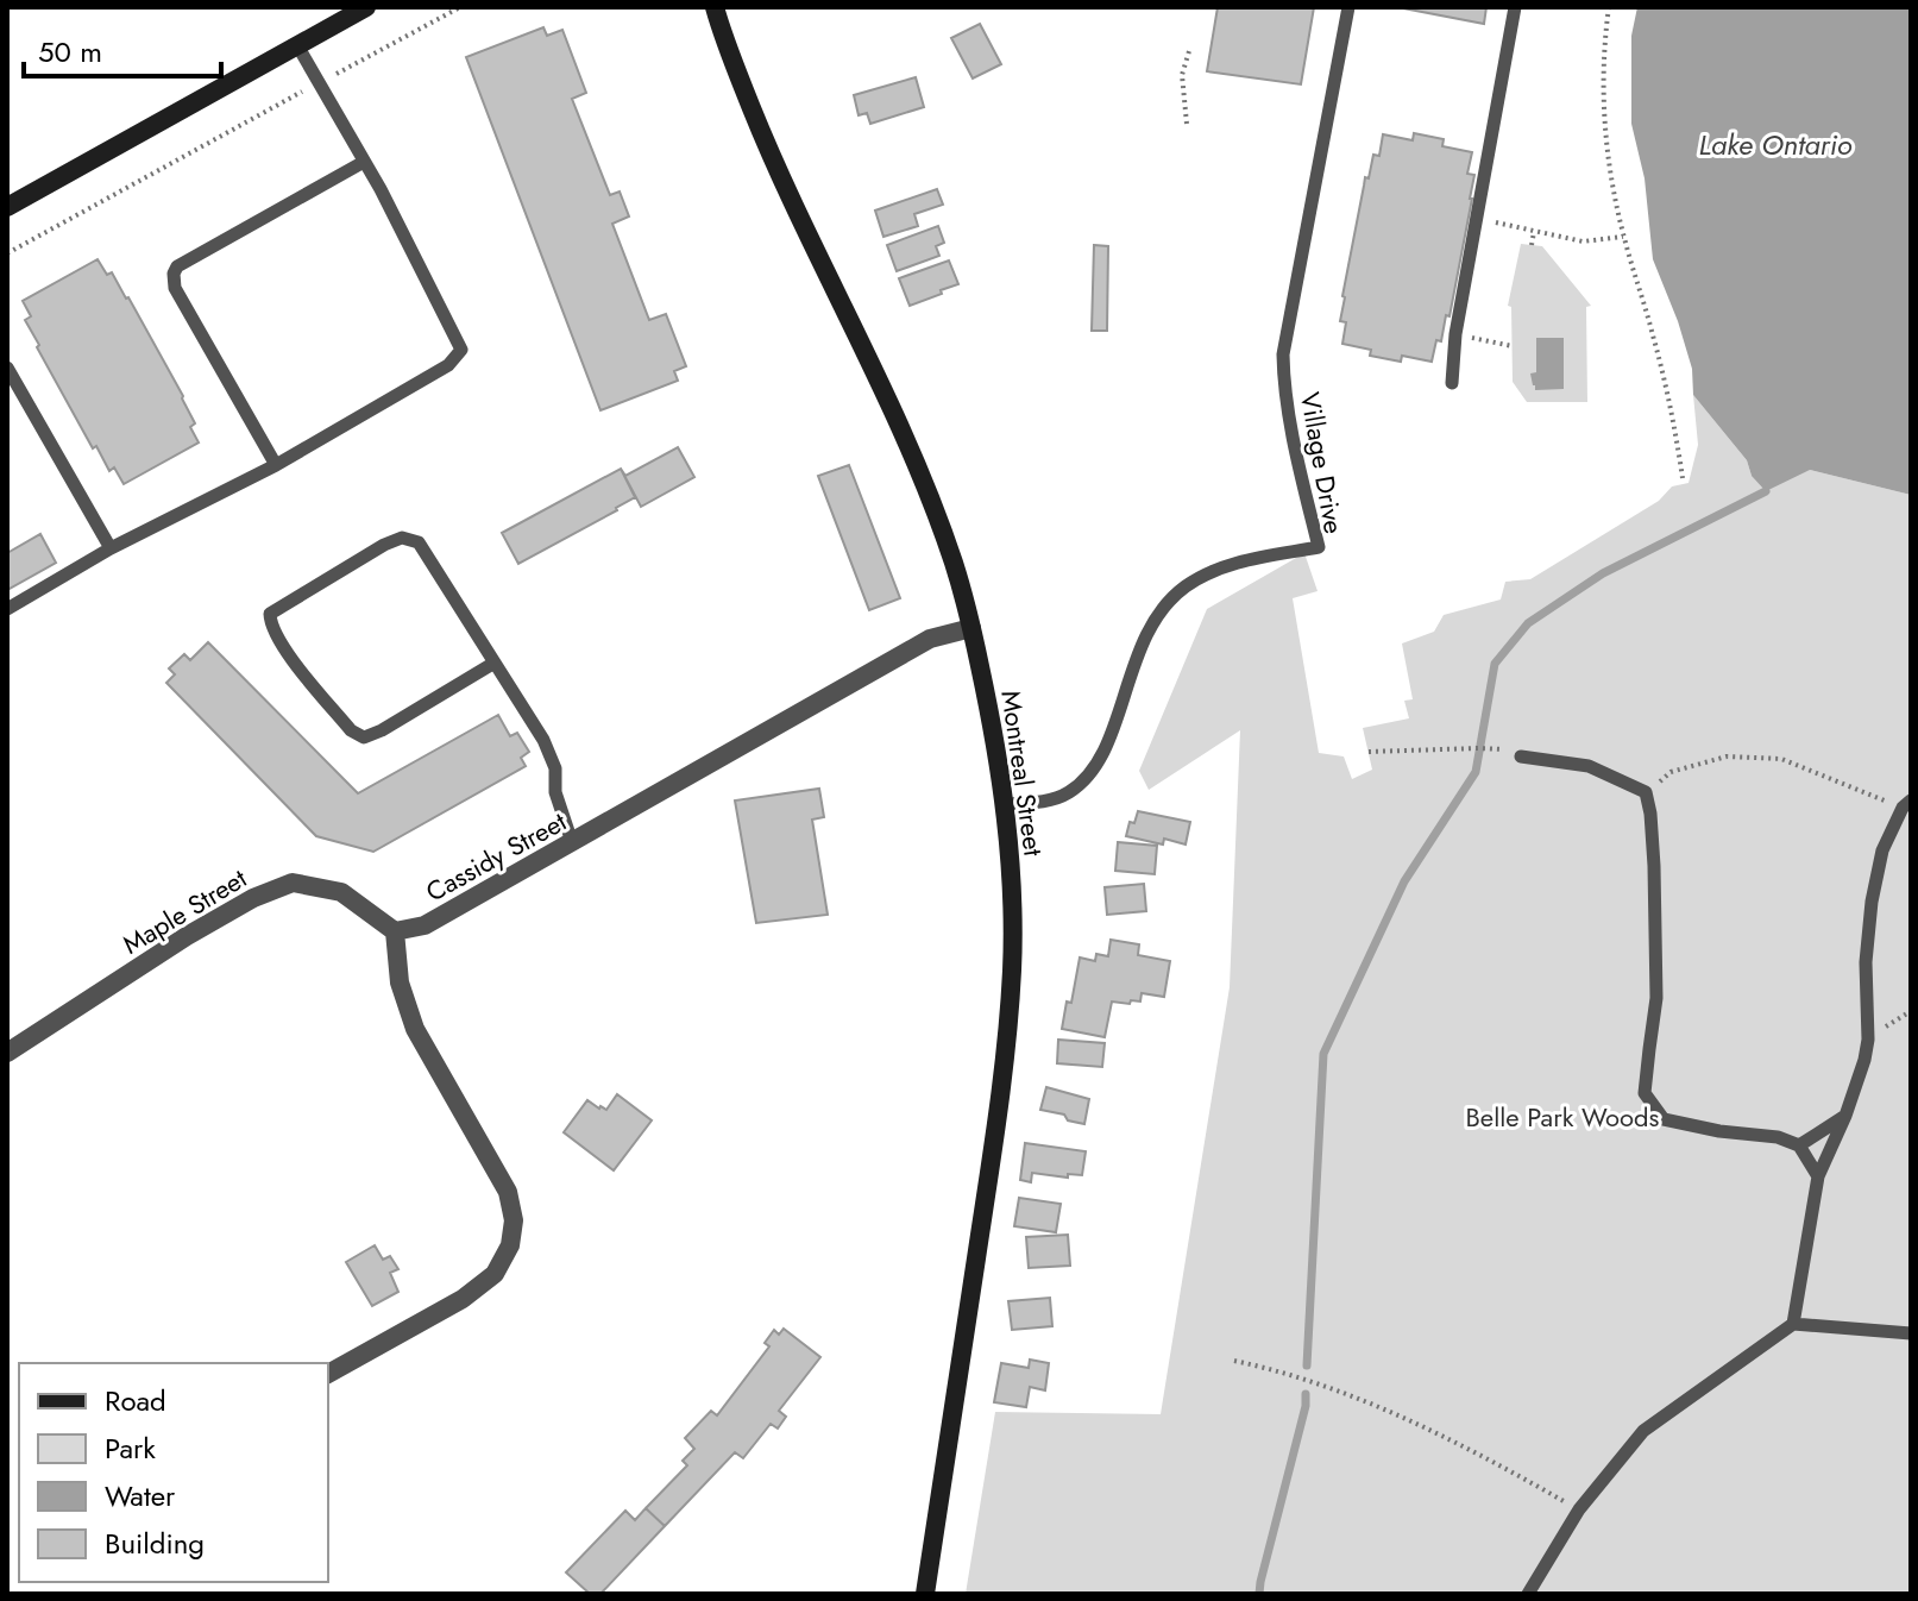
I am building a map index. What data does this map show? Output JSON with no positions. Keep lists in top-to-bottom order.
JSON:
{
  "streets": {
    "main road": ["Montreal Street"],
    "street": ["Cassidy Street", "Maple Street"],
    "lane": ["Village Drive"]
  },
  "crossings": [
    ["Village Drive", "Montreal Street"],
    ["Montreal Street", "Cassidy Street"],
    ["Cassidy Street", "Maple Street"]
  ],
  "water": ["Lake Ontario"],
  "parks": ["Belle Park Woods"],
  "legend": [
    "Road",
    "Park",
    "Water",
    "Building"
  ],
  "scale_bar": "50 m"
}
